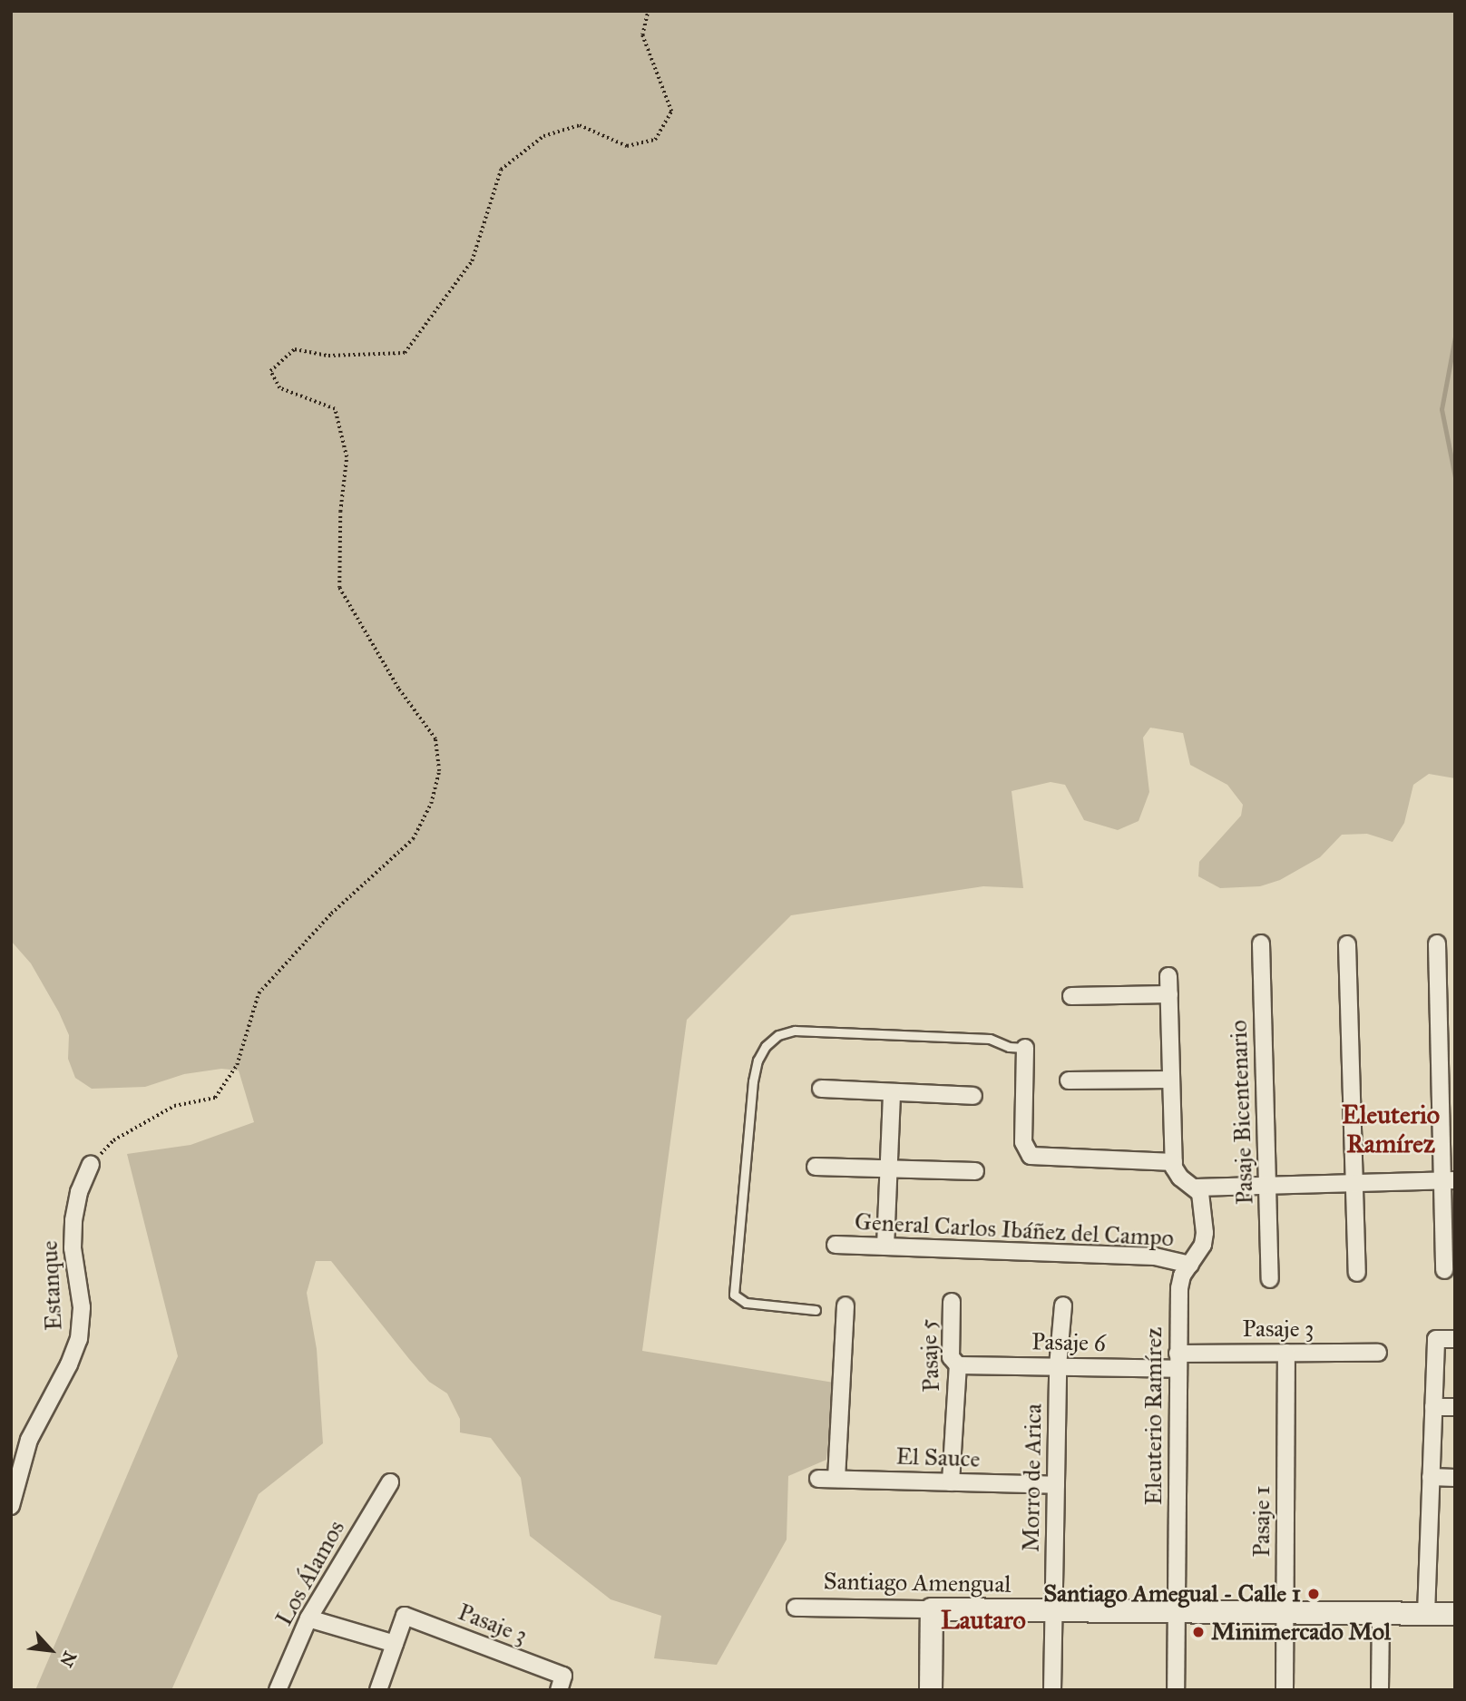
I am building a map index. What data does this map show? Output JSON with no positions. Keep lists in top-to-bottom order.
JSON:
{
  "streets": {
    "street": [
      "Pasaje Bicentenario",
      "General Carlos Ibáñez del Campo",
      "Estanque",
      "Pasaje 3",
      "Pasaje 6",
      "Pasaje 5",
      "Eleuterio Ramírez",
      "El Sauce",
      "Morro de Arica",
      "Pasaje 1",
      "Los Álamos",
      "Santiago Amengual"
    ]
  },
  "crossings": [
    ["General Carlos Ibáñez del Campo", "Eleuterio Ramírez"],
    ["Pasaje 3", "Pasaje 6"],
    ["Pasaje 3", "Eleuterio Ramírez"],
    ["Pasaje 3", "Pasaje 1"],
    ["Pasaje 6", "Pasaje 5"],
    ["Pasaje 6", "Eleuterio Ramírez"],
    ["Pasaje 6", "Morro de Arica"],
    ["Pasaje 5", "El Sauce"],
    ["Eleuterio Ramírez", "Santiago Amengual"],
    ["El Sauce", "Morro de Arica"],
    ["Morro de Arica", "Santiago Amengual"],
    ["Pasaje 1", "Santiago Amengual"]
  ],
  "districts": ["Eleuterio Ramírez", "Lautaro"],
  "places": ["Santiago Amegual - Calle 1", "Minimercado Mol"],
  "north": "bottom right"
}
